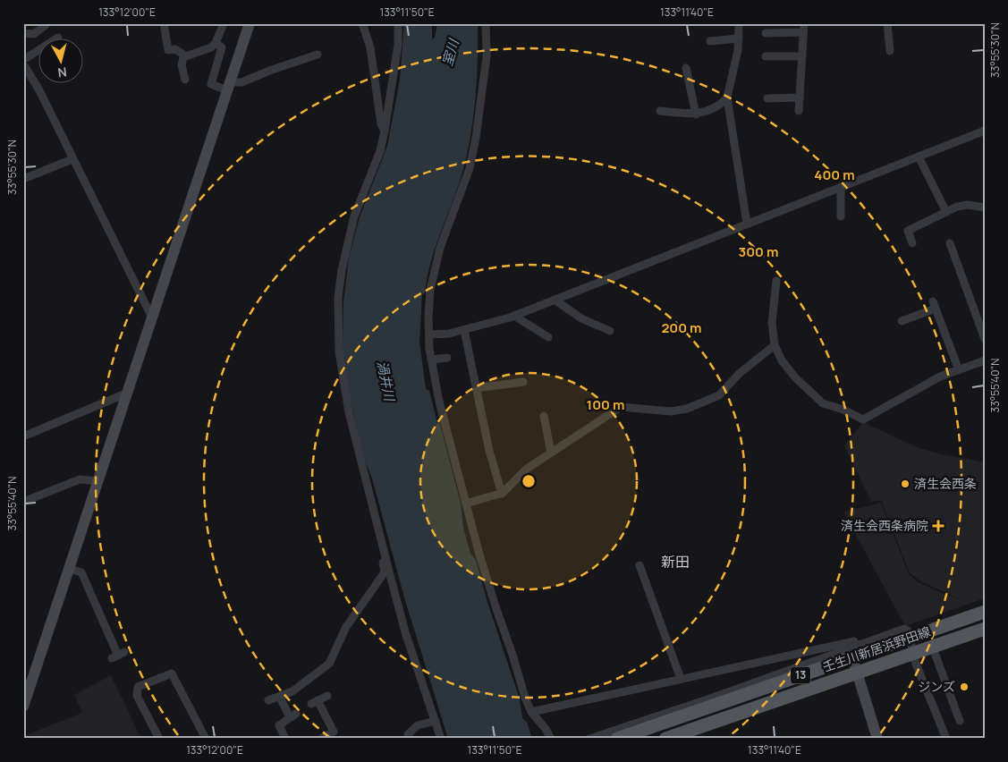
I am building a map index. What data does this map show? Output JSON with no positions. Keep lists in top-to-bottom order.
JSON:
{
  "streets": {
    "main road": ["壬生川新居浜野田線", "13"]
  },
  "districts": ["新田"],
  "water": ["室川", "渦井川"],
  "places": {
    "other": ["済生会西条", "ジンズ"],
    "health": ["済生会西条病院"]
  },
  "north": "bottom",
  "coordinates": [
    "133°12'00\"E",
    "133°11'50\"E",
    "133°11'40\"E",
    "33°55'30\"N",
    "33°55'40\"N"
  ],
  "rings": [
    "400 m",
    "300 m",
    "200 m",
    "100 m"
  ]
}
